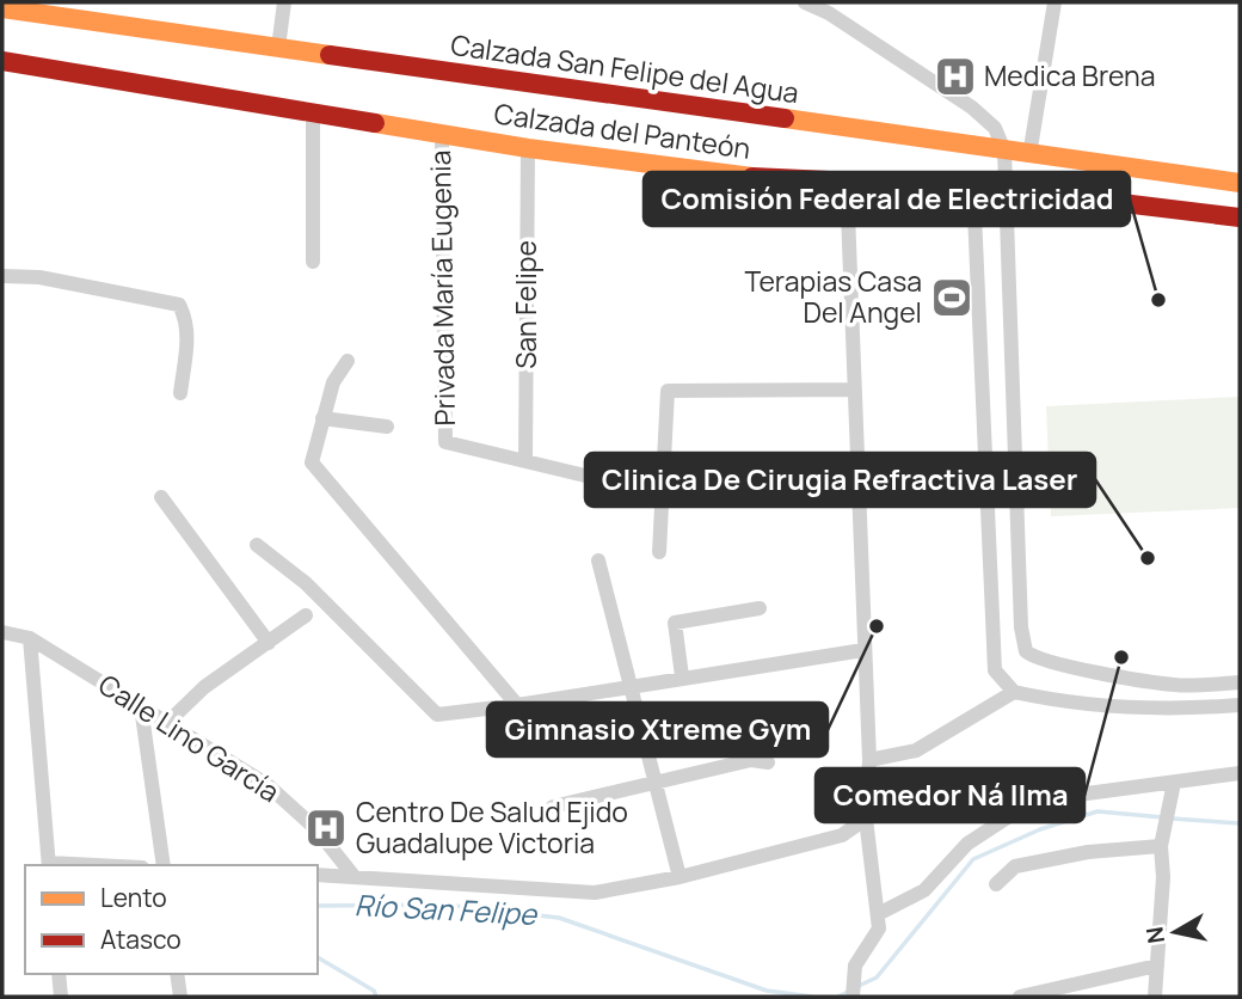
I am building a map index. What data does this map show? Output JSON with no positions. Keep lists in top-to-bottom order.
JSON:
{
  "streets": {
    "street": [
      "Calzada San Felipe del Agua",
      "Calzada del Panteón",
      "Privada María Eugenia",
      "San Felipe",
      "Calle Lino García"
    ]
  },
  "crossings": [
    ["Calzada del Panteón", "Privada María Eugenia"],
    ["Calzada del Panteón", "San Felipe"],
    ["Privada María Eugenia", "San Felipe"]
  ],
  "water": ["Río San Felipe"],
  "places": {
    "hospital": ["Medica Brena", "Centro De Salud Ejido Guadalupe Victoria"],
    "sports": ["Terapias Casa Del Angel"],
    "other": [
      "Comisión Federal de Electricidad",
      "Clinica De Cirugia Refractiva Laser",
      "Gimnasio Xtreme Gym",
      "Comedor Ná Ilma"
    ]
  },
  "legend": ["Lento", "Atasco"],
  "north": "left"
}
